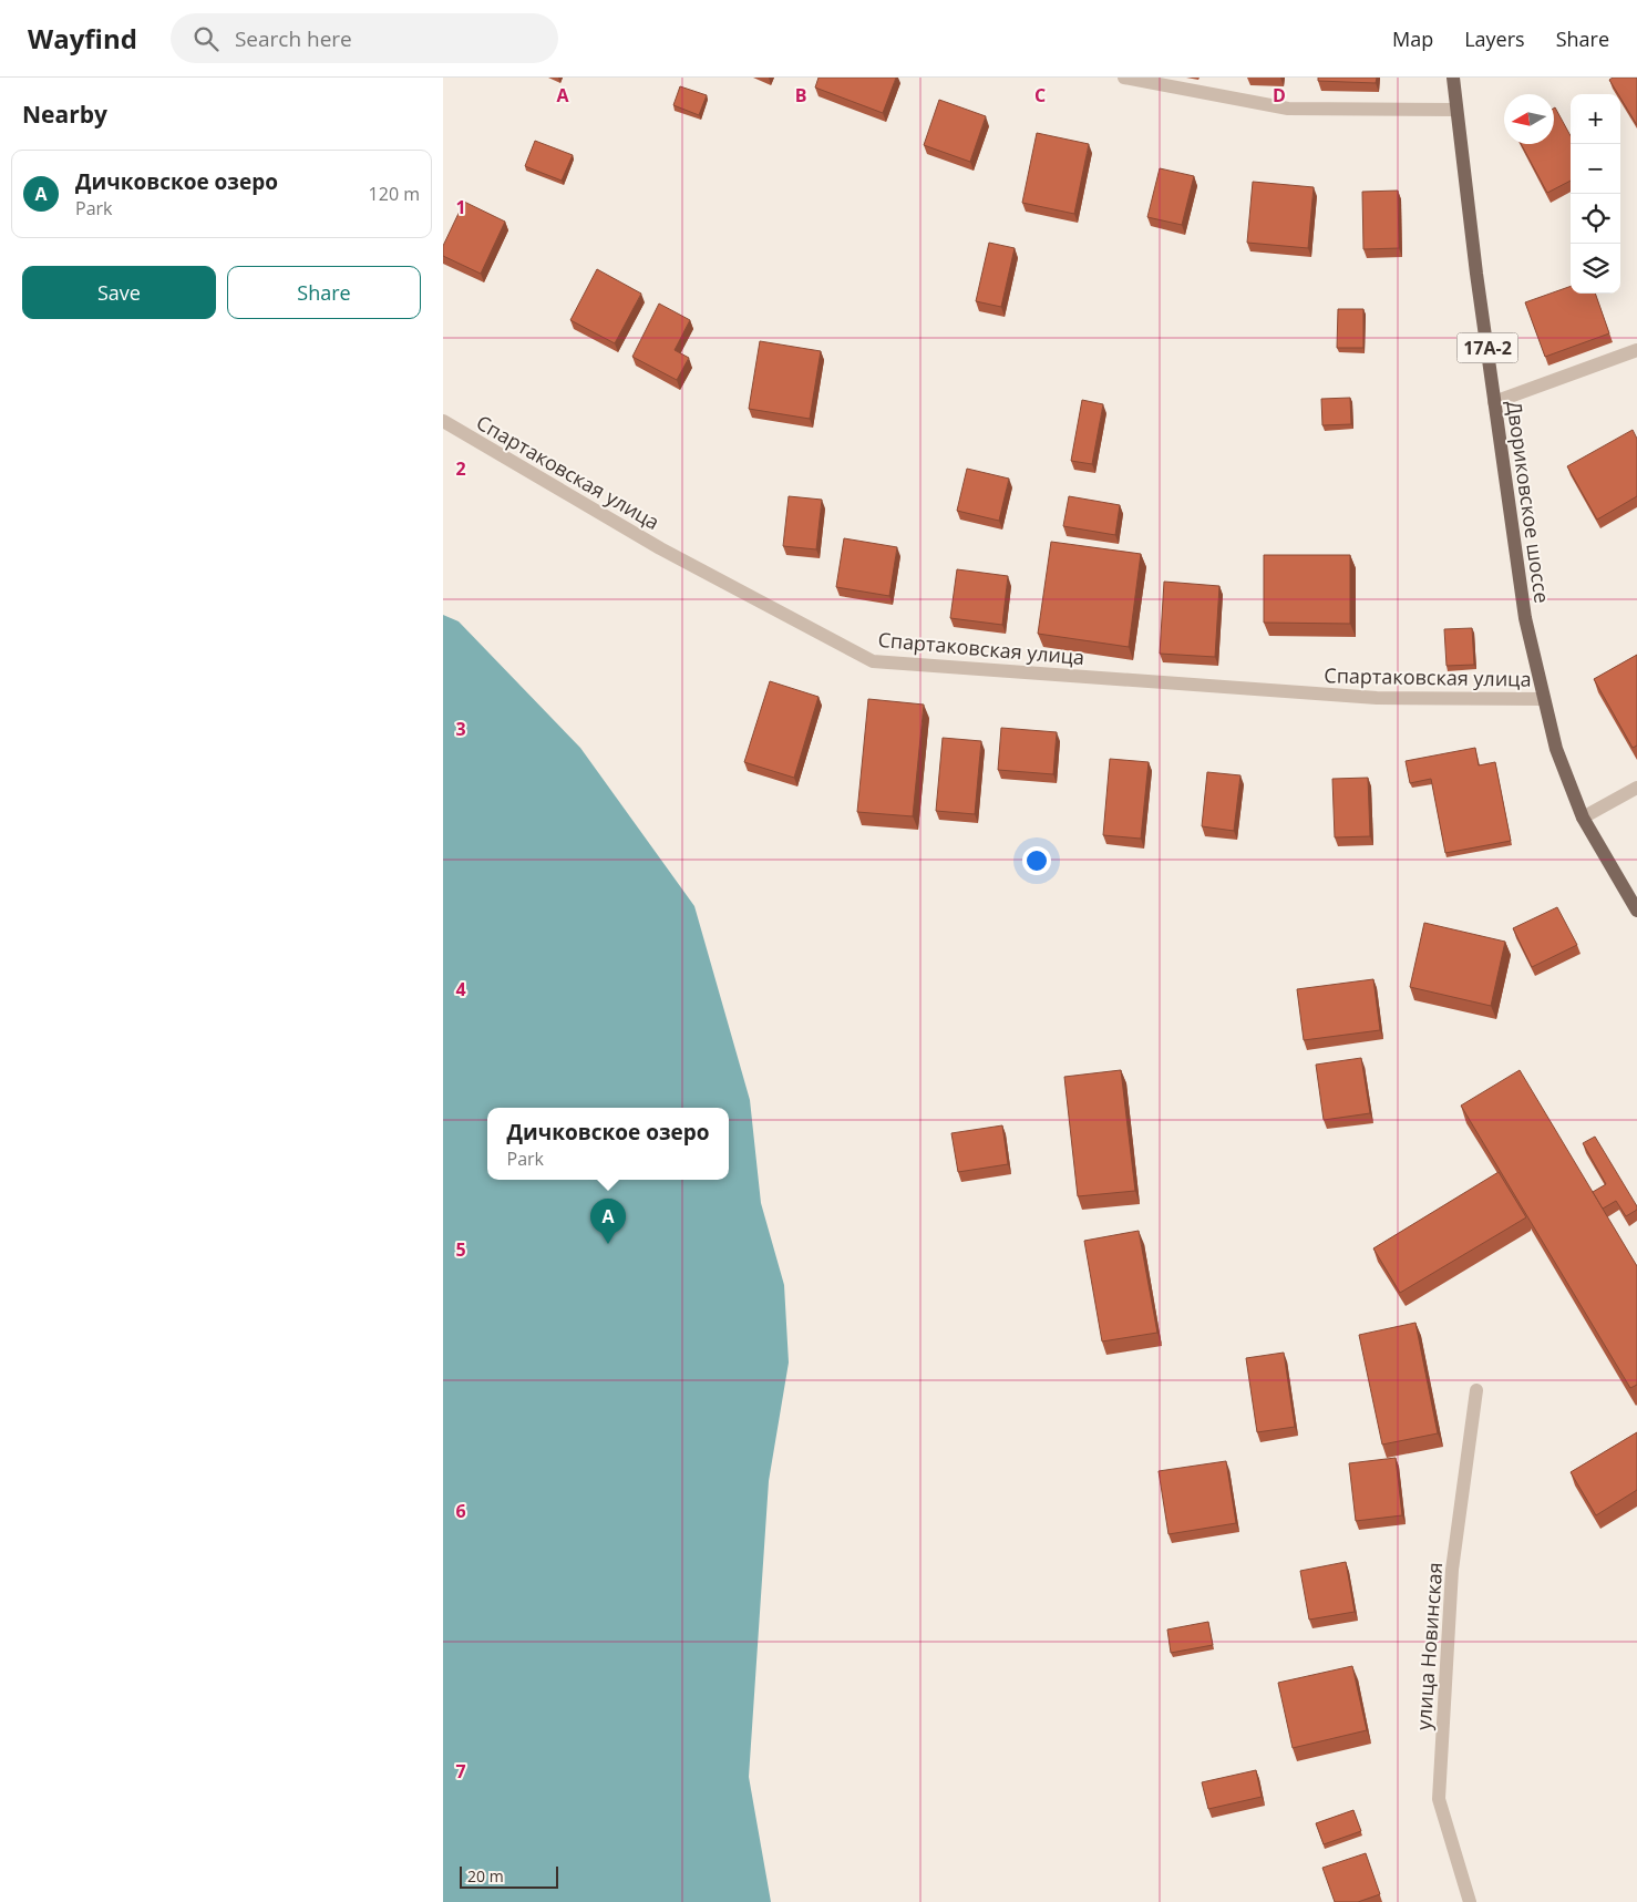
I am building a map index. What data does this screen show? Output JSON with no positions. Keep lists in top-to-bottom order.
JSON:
{
  "streets": {
    "main road": ["17А-2", "Двориковское шоссе"],
    "street": ["Спартаковская улица", "улица Новинская"]
  },
  "crossings": [
    ["Спартаковская улица", "Двориковское шоссе"]
  ],
  "scale_bar": "20 m",
  "north": "left",
  "page": {
    "header": "Wayfind",
    "search": "Search here",
    "nav": ["Map", "Layers", "Share"],
    "heading": "Nearby",
    "map_buttons": ["+", "−"],
    "list": [
      {
        "mark": "A",
        "name": "Дичковское озеро",
        "note": "Park",
        "value": "120 m"
      }
    ],
    "buttons": ["Save", "Share"],
    "popup": ["Дичковское озеро", "Park"],
    "pins": "A",
    "scale": "20 m"
  },
  "grid": {
    "columns": [
      "A",
      "B",
      "C",
      "D"
    ],
    "rows": [
      "1",
      "2",
      "3",
      "4",
      "5",
      "6",
      "7"
    ]
  }
}
